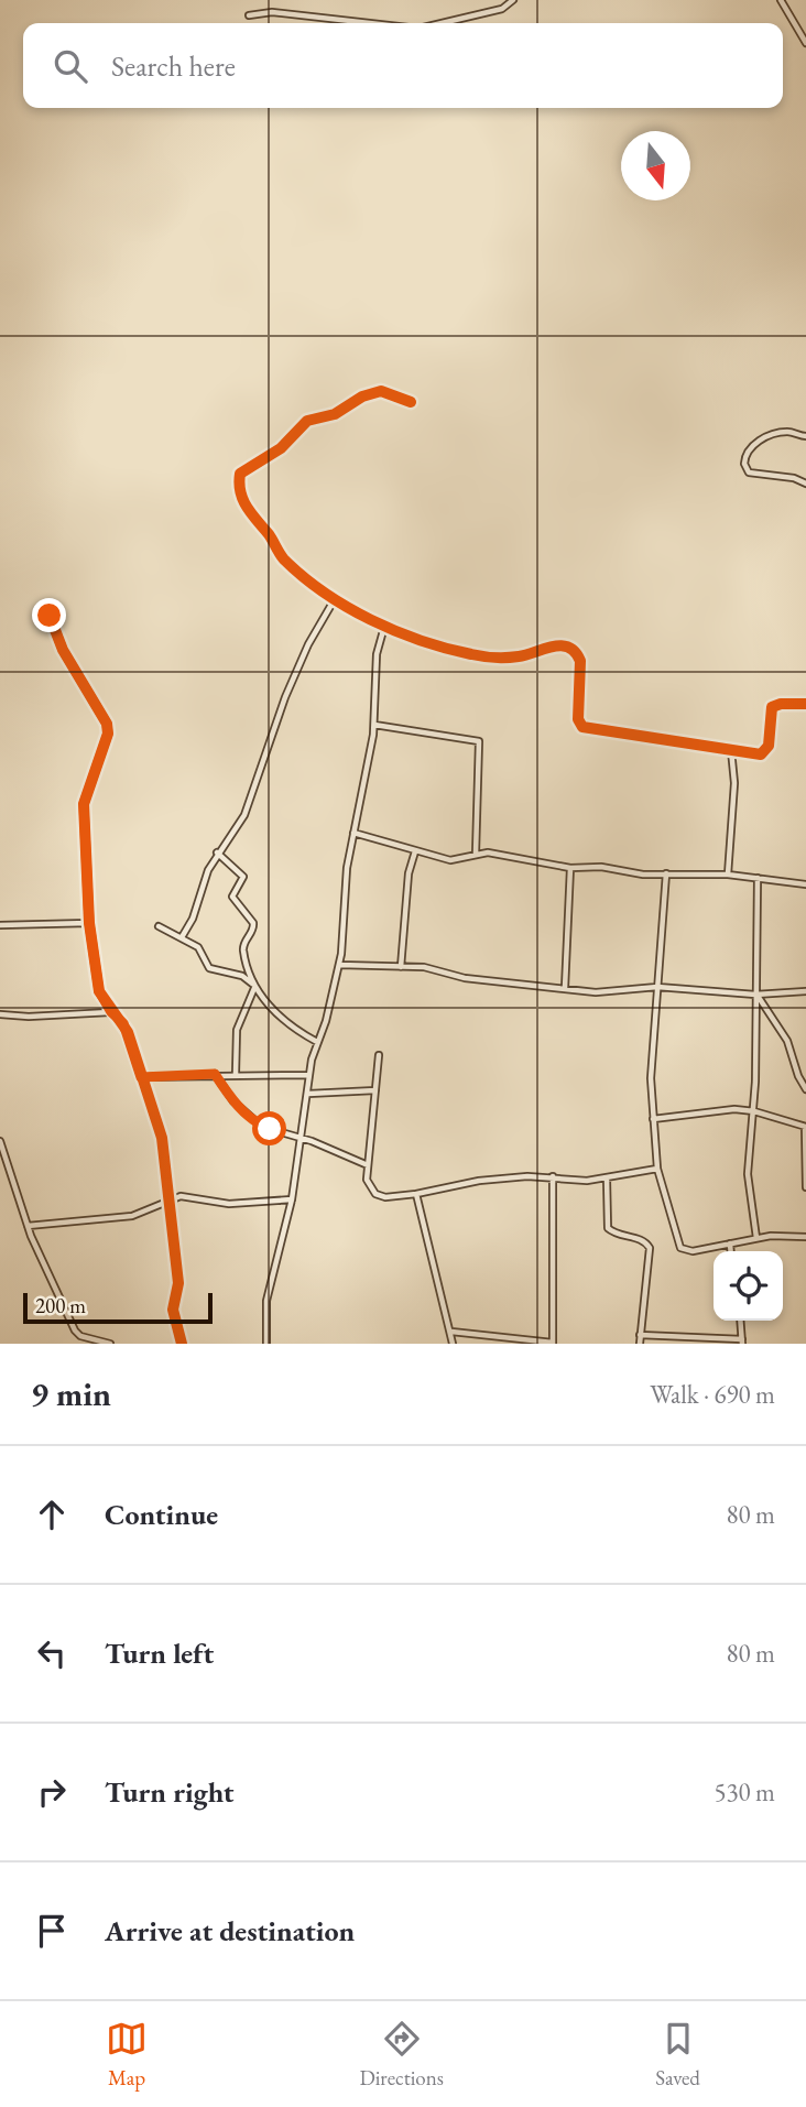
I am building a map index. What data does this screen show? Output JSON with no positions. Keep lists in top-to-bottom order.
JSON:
{
  "scale_bar": "200 m",
  "north": "bottom",
  "page": {
    "search": "Search here",
    "scale": "200 m",
    "heading": ["9 min", "Walk · 690 m"],
    "list": [
      ["Continue", "80 m"],
      ["Turn left", "80 m"],
      ["Turn right", "530 m"],
      "Arrive at destination"
    ],
    "nav": ["Map", "Directions", "Saved"]
  }
}
